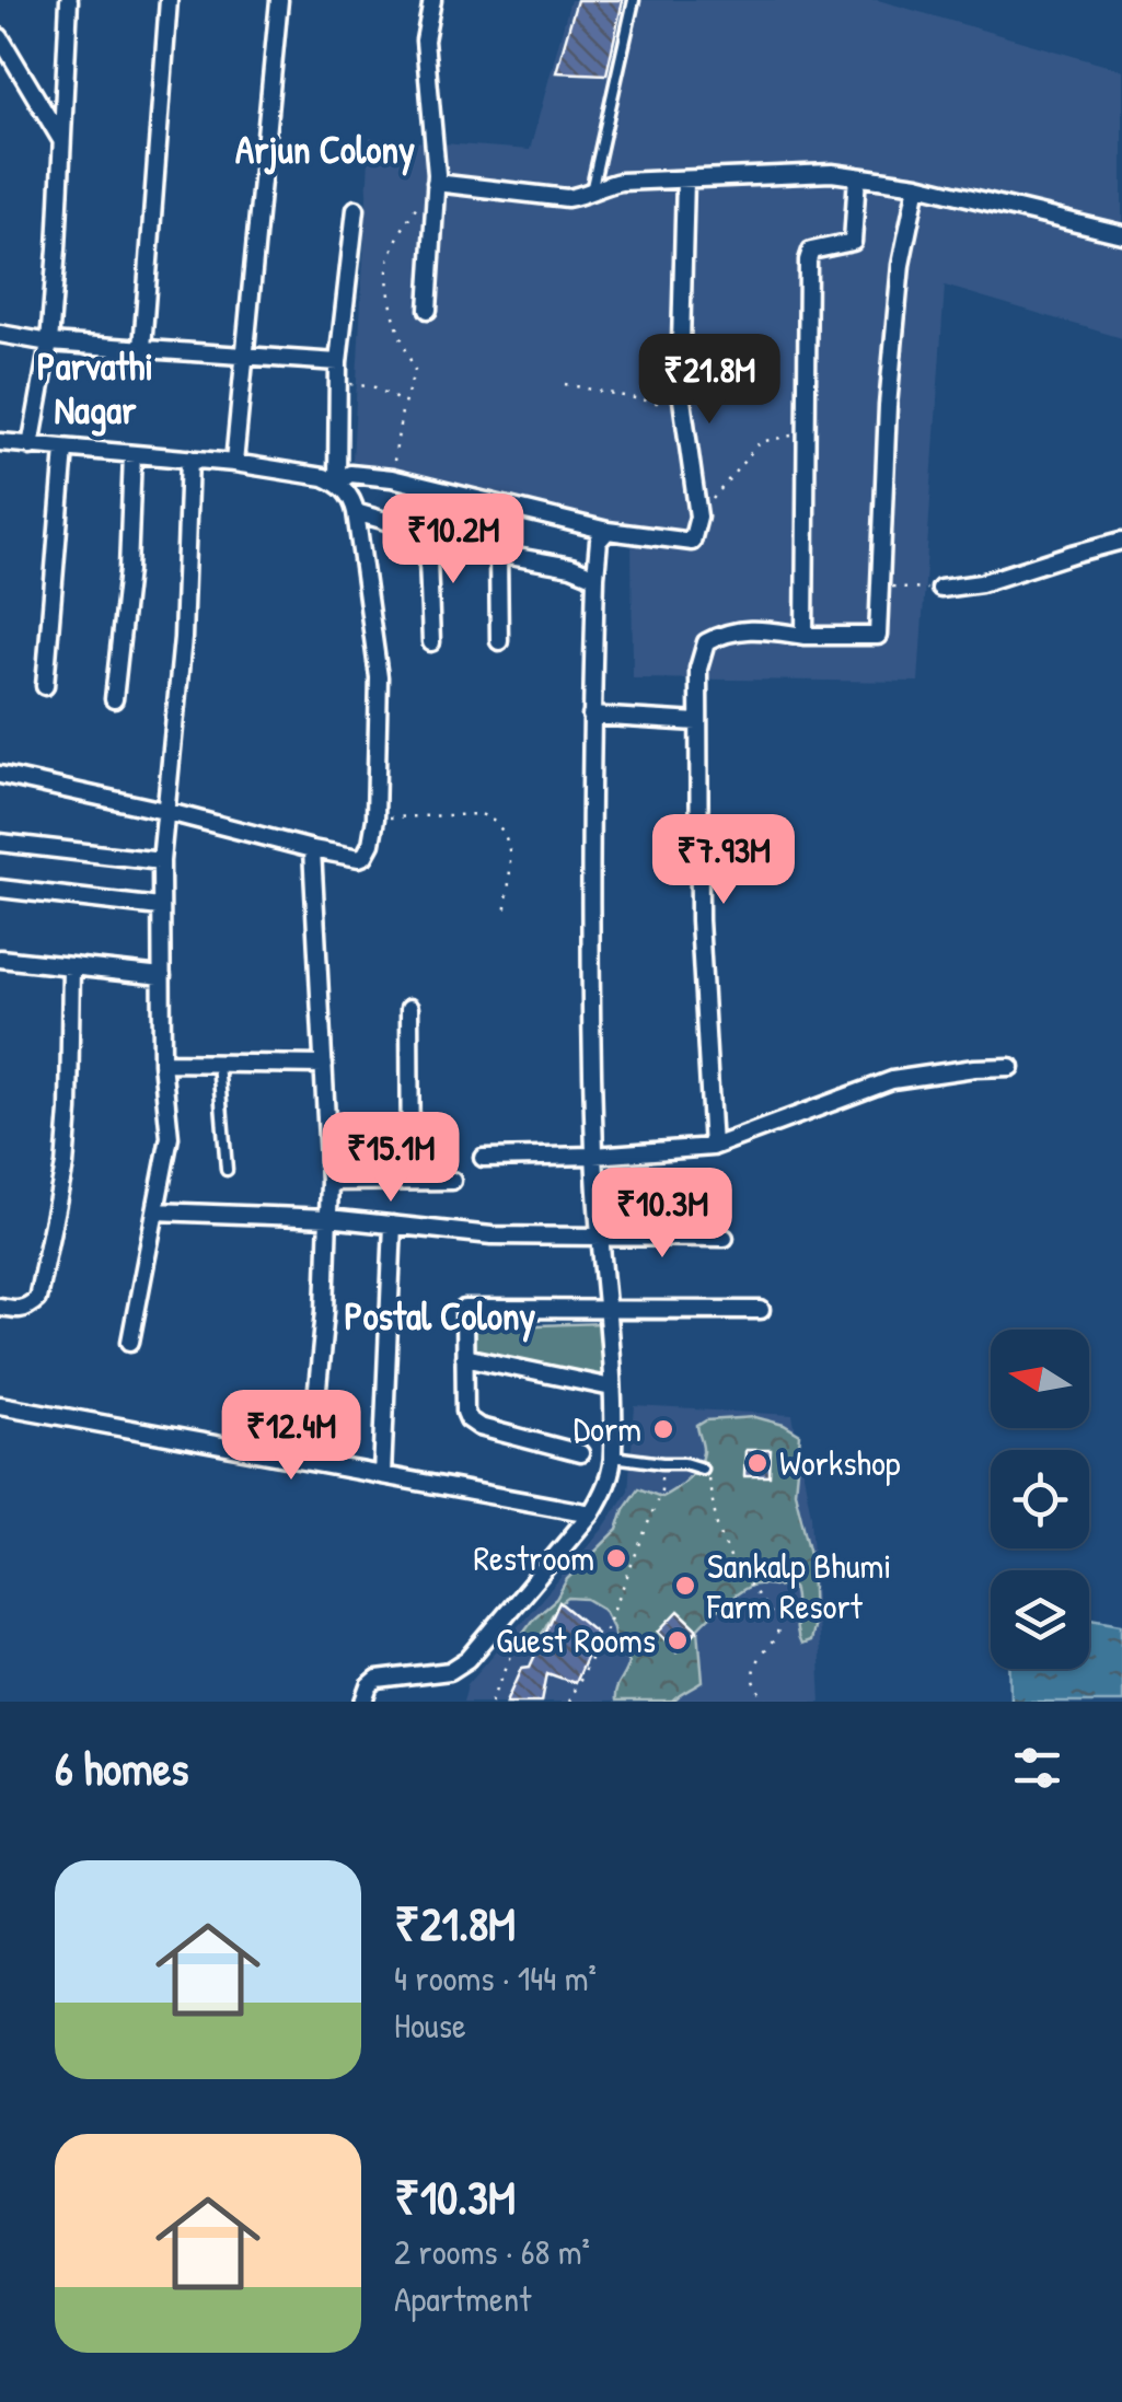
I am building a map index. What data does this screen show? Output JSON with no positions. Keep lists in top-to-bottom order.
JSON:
{
  "districts": ["Arjun Colony", "Parvathi Nagar", "Postal Colony"],
  "places": [
    "Dorm",
    "Workshop",
    "Restroom",
    "Sankalp Bhumi Farm Resort",
    "Guest Rooms"
  ],
  "north": "left",
  "page": {
    "price": [
      "₹21.8M",
      "₹10.2M",
      "₹7.93M",
      "₹15.1M",
      "₹10.3M",
      "₹12.4M"
    ],
    "heading": "6 homes",
    "list": [
      {
        "name": "₹21.8M",
        "note": "4 rooms · 144 m² · House"
      },
      {
        "name": "₹10.3M",
        "note": "2 rooms · 68 m² · Apartment"
      }
    ]
  }
}
